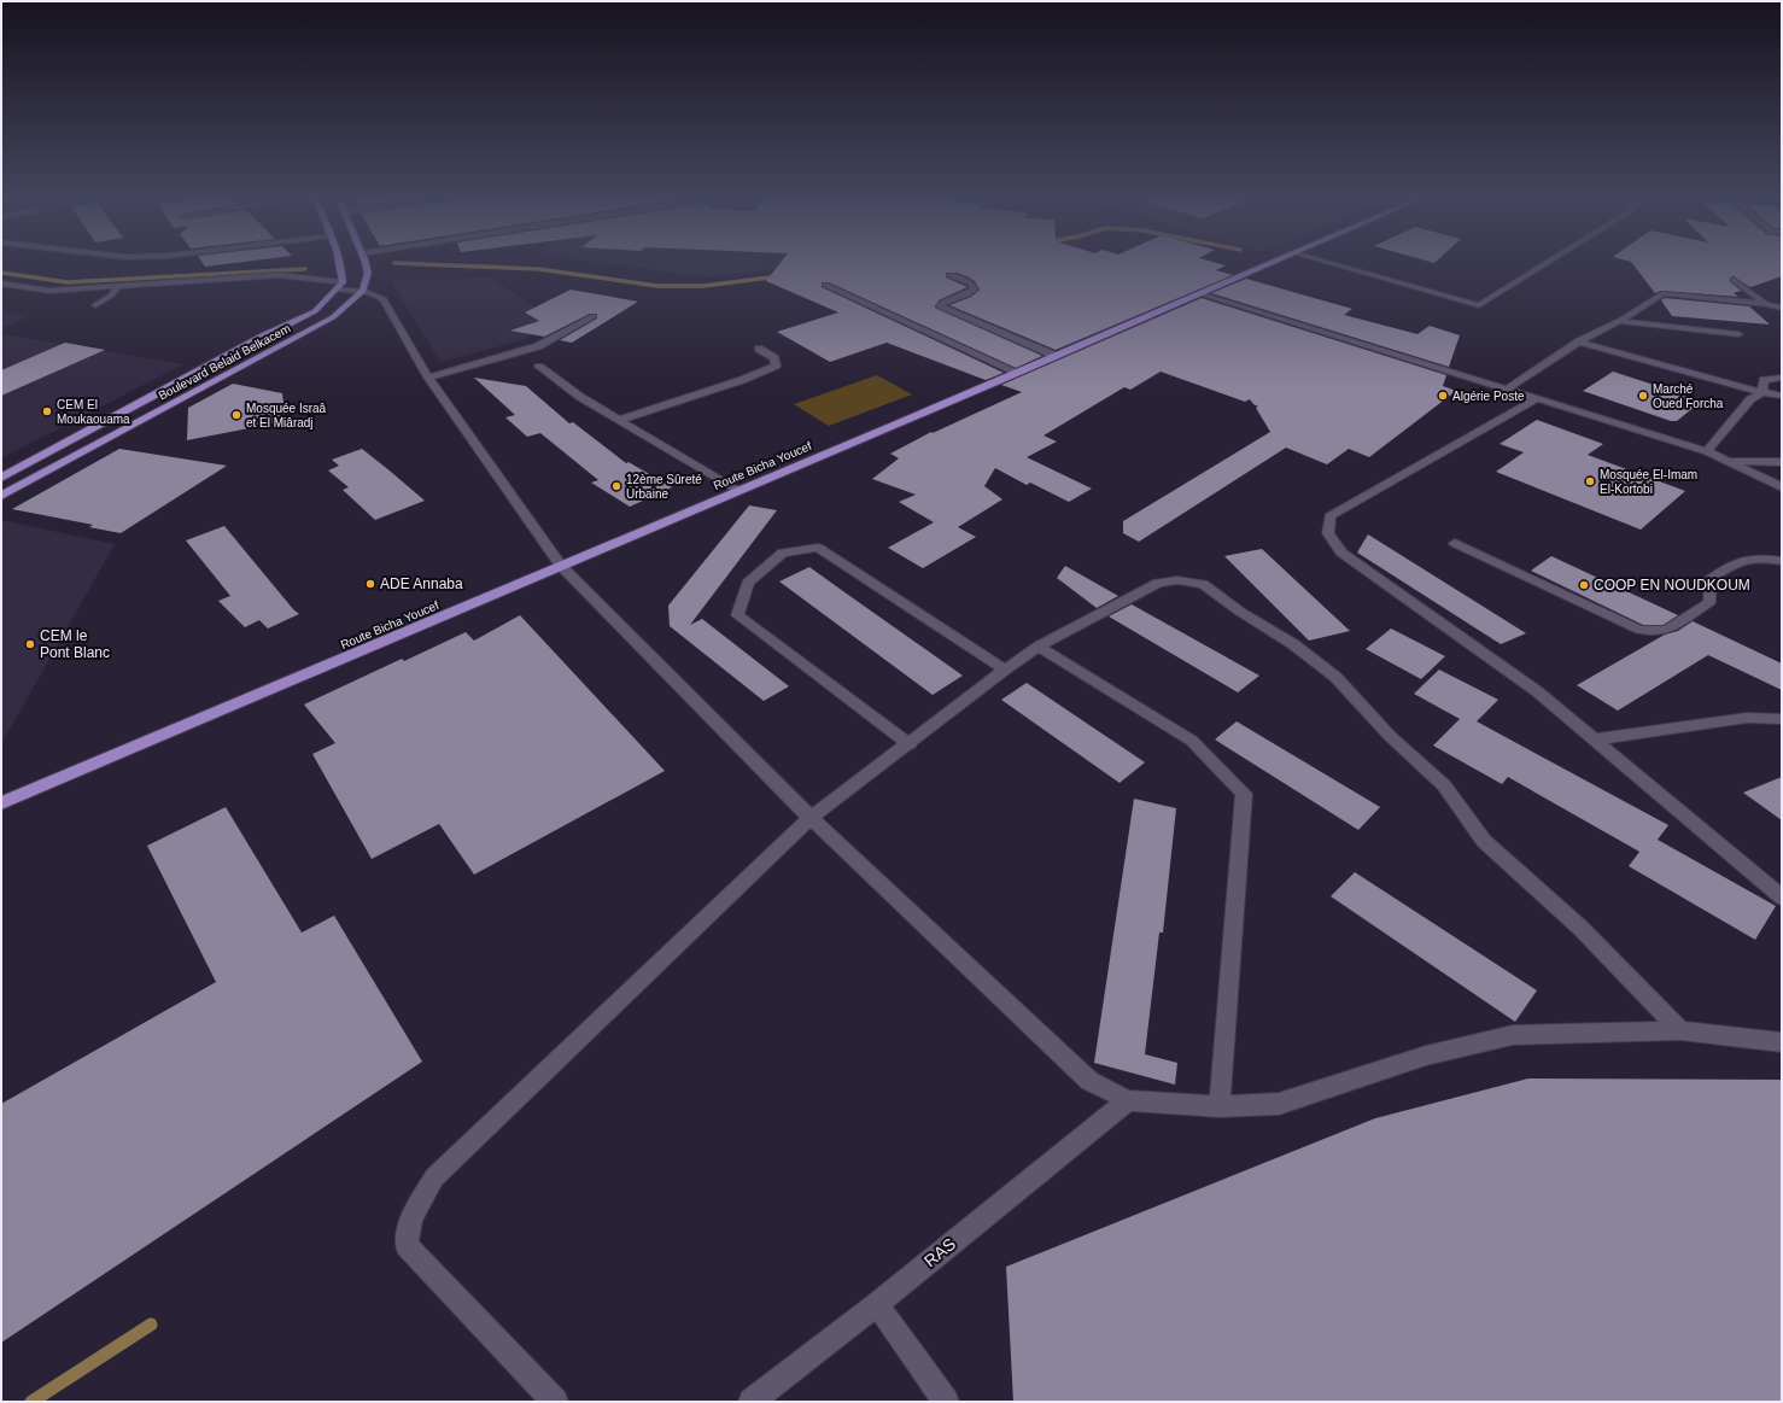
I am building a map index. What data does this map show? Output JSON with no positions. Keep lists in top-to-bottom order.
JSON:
{
  "streets": {
    "main road": ["Boulevard Belaid Belkacem", "Route Bicha Youcef"],
    "street": ["RAS"]
  },
  "places": [
    "Algérie Poste",
    "Marché Oued Forcha",
    "CEM El Moukaouama",
    "Mosquée Israâ et El Miâradj",
    "Mosquée El-Imam El-Kortobi",
    "12ème Sûreté Urbaine",
    "ADE Annaba",
    "COOP EN NOUDKOUM",
    "CEM le Pont Blanc"
  ]
}
